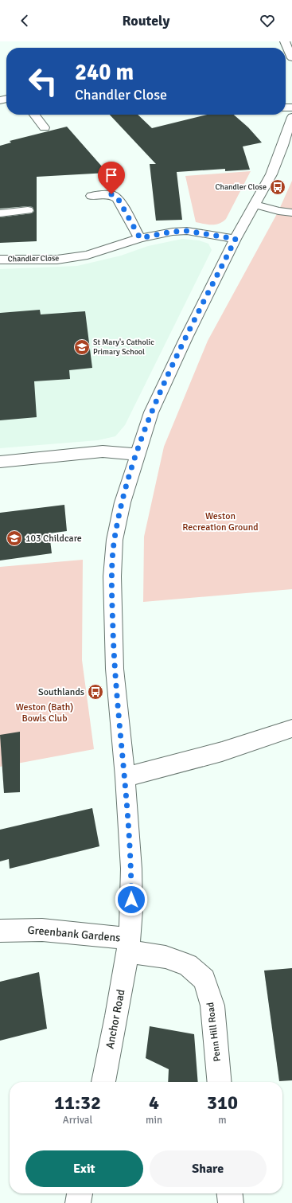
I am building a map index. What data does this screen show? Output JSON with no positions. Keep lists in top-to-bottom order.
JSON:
{
  "streets": {
    "street": [
      "Chandler Close",
      "Greenbank Gardens",
      "Anchor Road",
      "Penn Hill Road"
    ]
  },
  "crossings": [
    ["Greenbank Gardens", "Anchor Road"],
    ["Greenbank Gardens", "Penn Hill Road"],
    ["Anchor Road", "Penn Hill Road"]
  ],
  "parks": ["Weston Recreation Ground", "Weston (Bath) Bowls Club"],
  "places": {
    "bus stop": ["Chandler Close", "Southlands"],
    "school or university": ["St Mary's Catholic Primary School", "103 Childcare"]
  },
  "page": {
    "header": "Routely",
    "turn": ["240 m", "Chandler Close"],
    "eta": [
      "11:32",
      "Arrival",
      "4",
      "min",
      "310",
      "m"
    ],
    "buttons": ["Exit", "Share"]
  }
}
